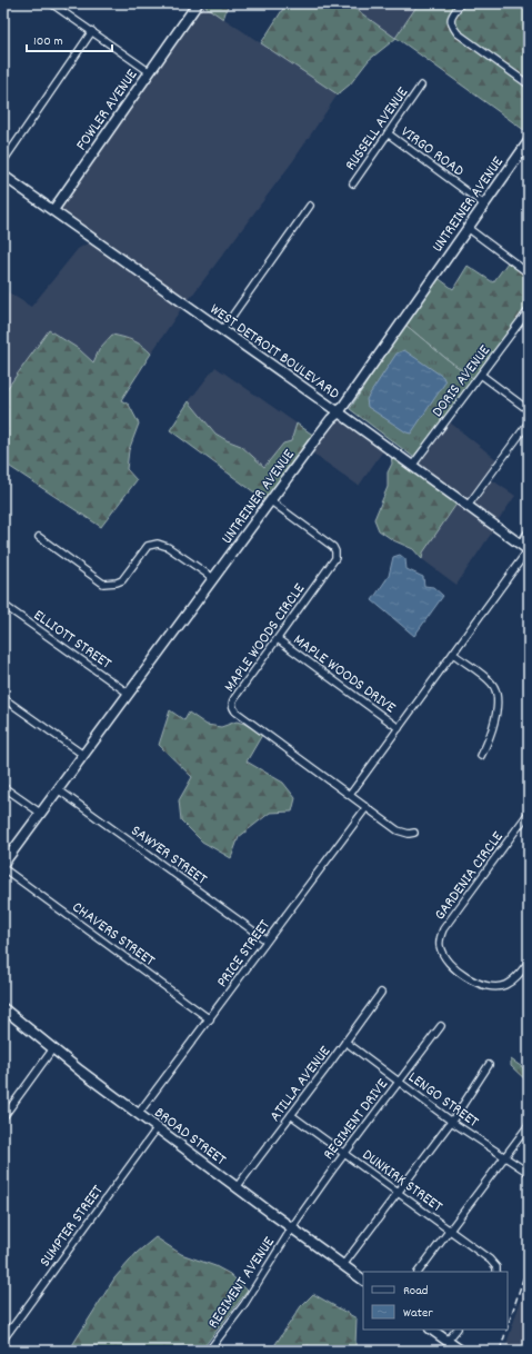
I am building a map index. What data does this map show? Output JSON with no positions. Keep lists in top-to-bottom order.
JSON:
{
  "streets": {
    "street": [
      "FOWLER AVENUE",
      "RUSSELL AVENUE",
      "VIRGO ROAD",
      "UNTREINER AVENUE",
      "WEST DETROIT BOULEVARD",
      "DORIS AVENUE",
      "MAPLE WOODS CIRCLE",
      "ELLIOTT STREET",
      "MAPLE WOODS DRIVE",
      "SAWYER STREET",
      "GARDENIA CIRCLE",
      "CHAVERS STREET",
      "PRICE STREET",
      "ATILLA AVENUE",
      "LENGO STREET",
      "REGIMENT DRIVE",
      "BROAD STREET",
      "DUNKIRK STREET",
      "SUMPTER STREET",
      "REGIMENT AVENUE"
    ]
  },
  "crossings": [
    ["FOWLER AVENUE", "WEST DETROIT BOULEVARD"],
    ["RUSSELL AVENUE", "VIRGO ROAD"],
    ["VIRGO ROAD", "UNTREINER AVENUE"],
    ["UNTREINER AVENUE", "WEST DETROIT BOULEVARD"],
    ["UNTREINER AVENUE", "MAPLE WOODS CIRCLE"],
    ["UNTREINER AVENUE", "ELLIOTT STREET"],
    ["UNTREINER AVENUE", "SAWYER STREET"],
    ["WEST DETROIT BOULEVARD", "DORIS AVENUE"],
    ["MAPLE WOODS CIRCLE", "MAPLE WOODS DRIVE"],
    ["MAPLE WOODS CIRCLE", "PRICE STREET"],
    ["SAWYER STREET", "PRICE STREET"],
    ["CHAVERS STREET", "PRICE STREET"],
    ["PRICE STREET", "BROAD STREET"],
    ["ATILLA AVENUE", "LENGO STREET"],
    ["ATILLA AVENUE", "BROAD STREET"],
    ["ATILLA AVENUE", "DUNKIRK STREET"],
    ["LENGO STREET", "REGIMENT DRIVE"],
    ["REGIMENT DRIVE", "BROAD STREET"],
    ["REGIMENT DRIVE", "DUNKIRK STREET"],
    ["REGIMENT DRIVE", "REGIMENT AVENUE"],
    ["BROAD STREET", "SUMPTER STREET"],
    ["BROAD STREET", "REGIMENT AVENUE"]
  ],
  "legend": ["Road", "Water"],
  "scale_bar": "100 m"
}
